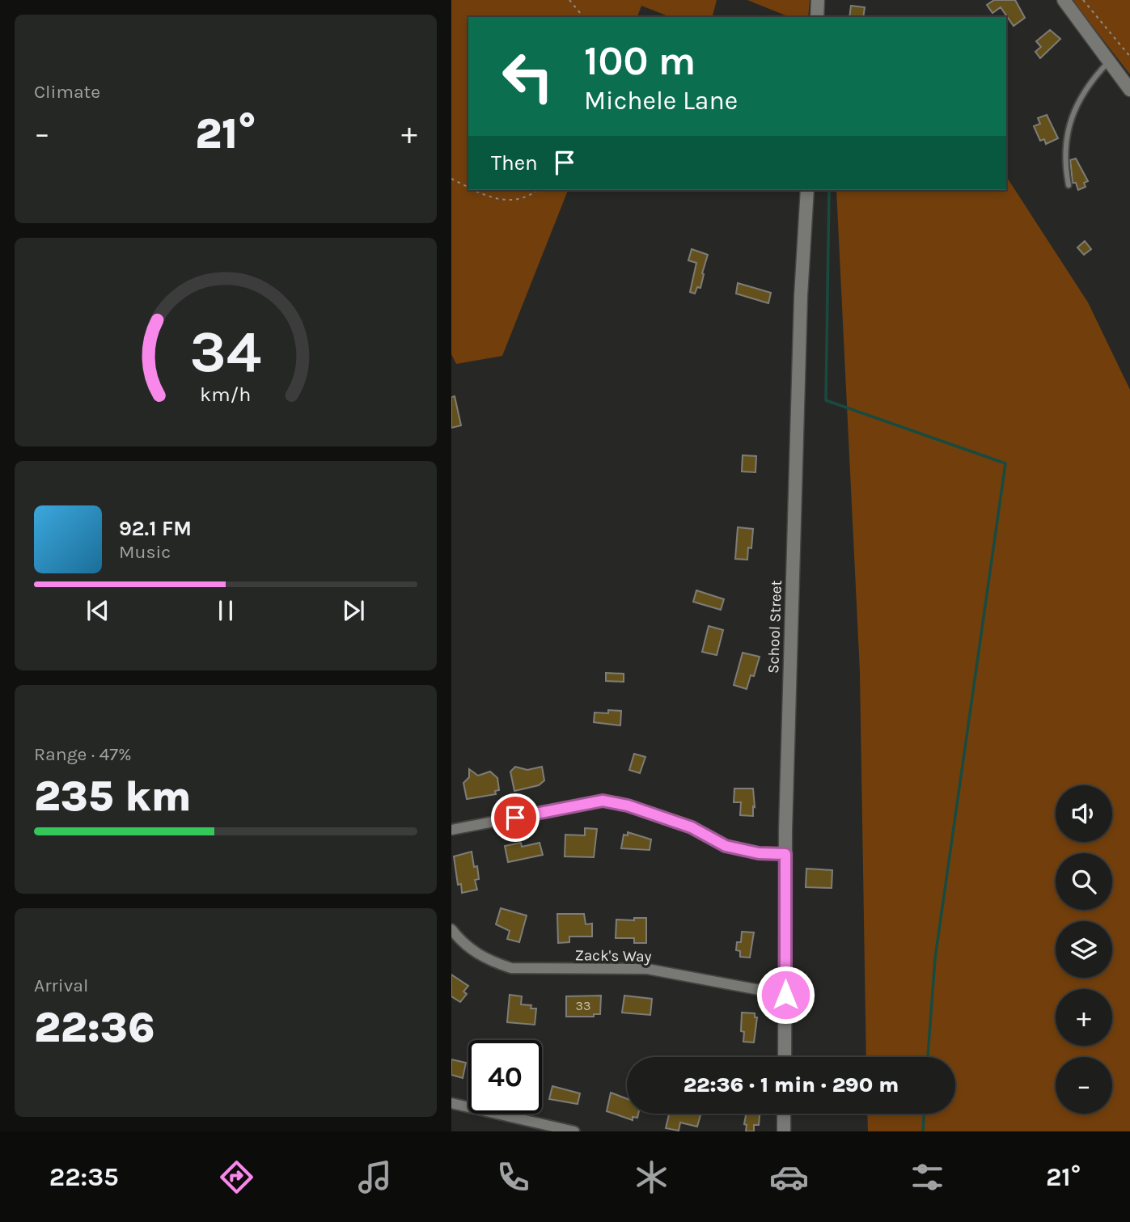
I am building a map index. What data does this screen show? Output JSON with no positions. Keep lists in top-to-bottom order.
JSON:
{
  "streets": {
    "street": ["School Street", "Zack's Way"]
  },
  "crossings": [
    ["School Street", "Zack's Way"]
  ],
  "house_numbers": ["33"],
  "page": {
    "tile": [
      "Climate",
      ["Range · 47%", "235 km"],
      ["Arrival", "22:36"]
    ],
    "turn": ["100 m", "Michele Lane"],
    "heat": ["−", "21°", "+"],
    "then": "Then",
    "song": ["92.1 FM", "Music"],
    "map_buttons": ["+", "−"],
    "limit": "40",
    "trip": "22:36 · 1 min · 290 m",
    "tabs": ["22:35", "21°"],
    "gauge": ["34", "km/h"]
  }
}
